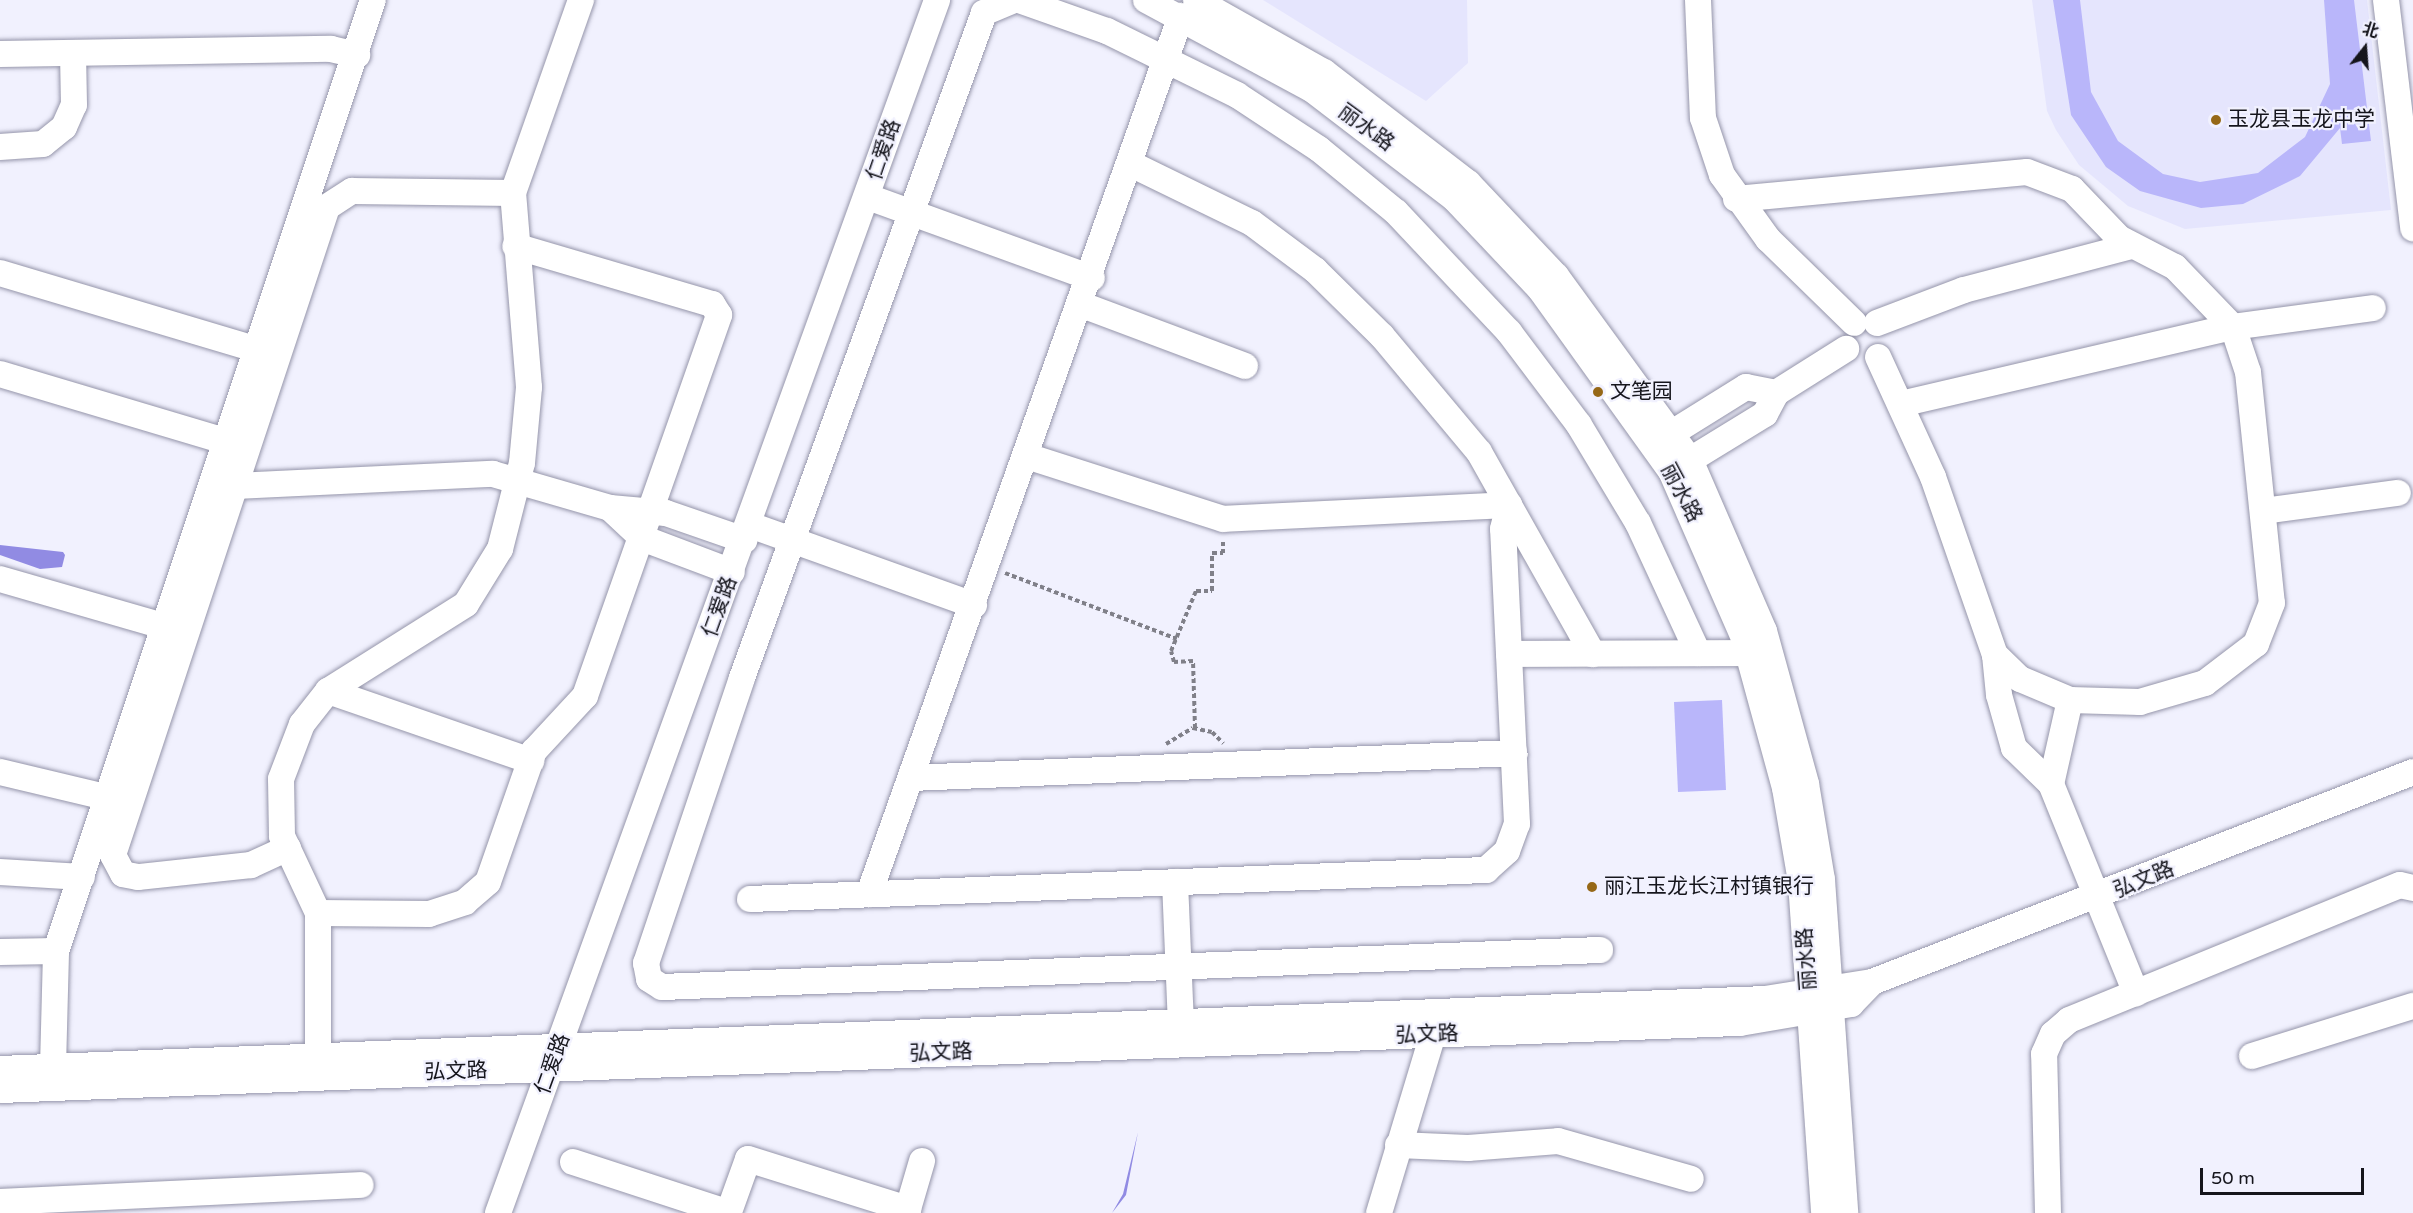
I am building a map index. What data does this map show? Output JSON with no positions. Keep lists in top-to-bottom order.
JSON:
{
  "streets": {
    "street": ["丽水路", "仁爱路", "弘文路"]
  },
  "crossings": [
    ["丽水路", "弘文路"],
    ["仁爱路", "弘文路"]
  ],
  "places": ["玉龙县玉龙中学", "文笔园", "丽江玉龙长江村镇银行"],
  "scale_bar": "50 m",
  "north": "top"
}
